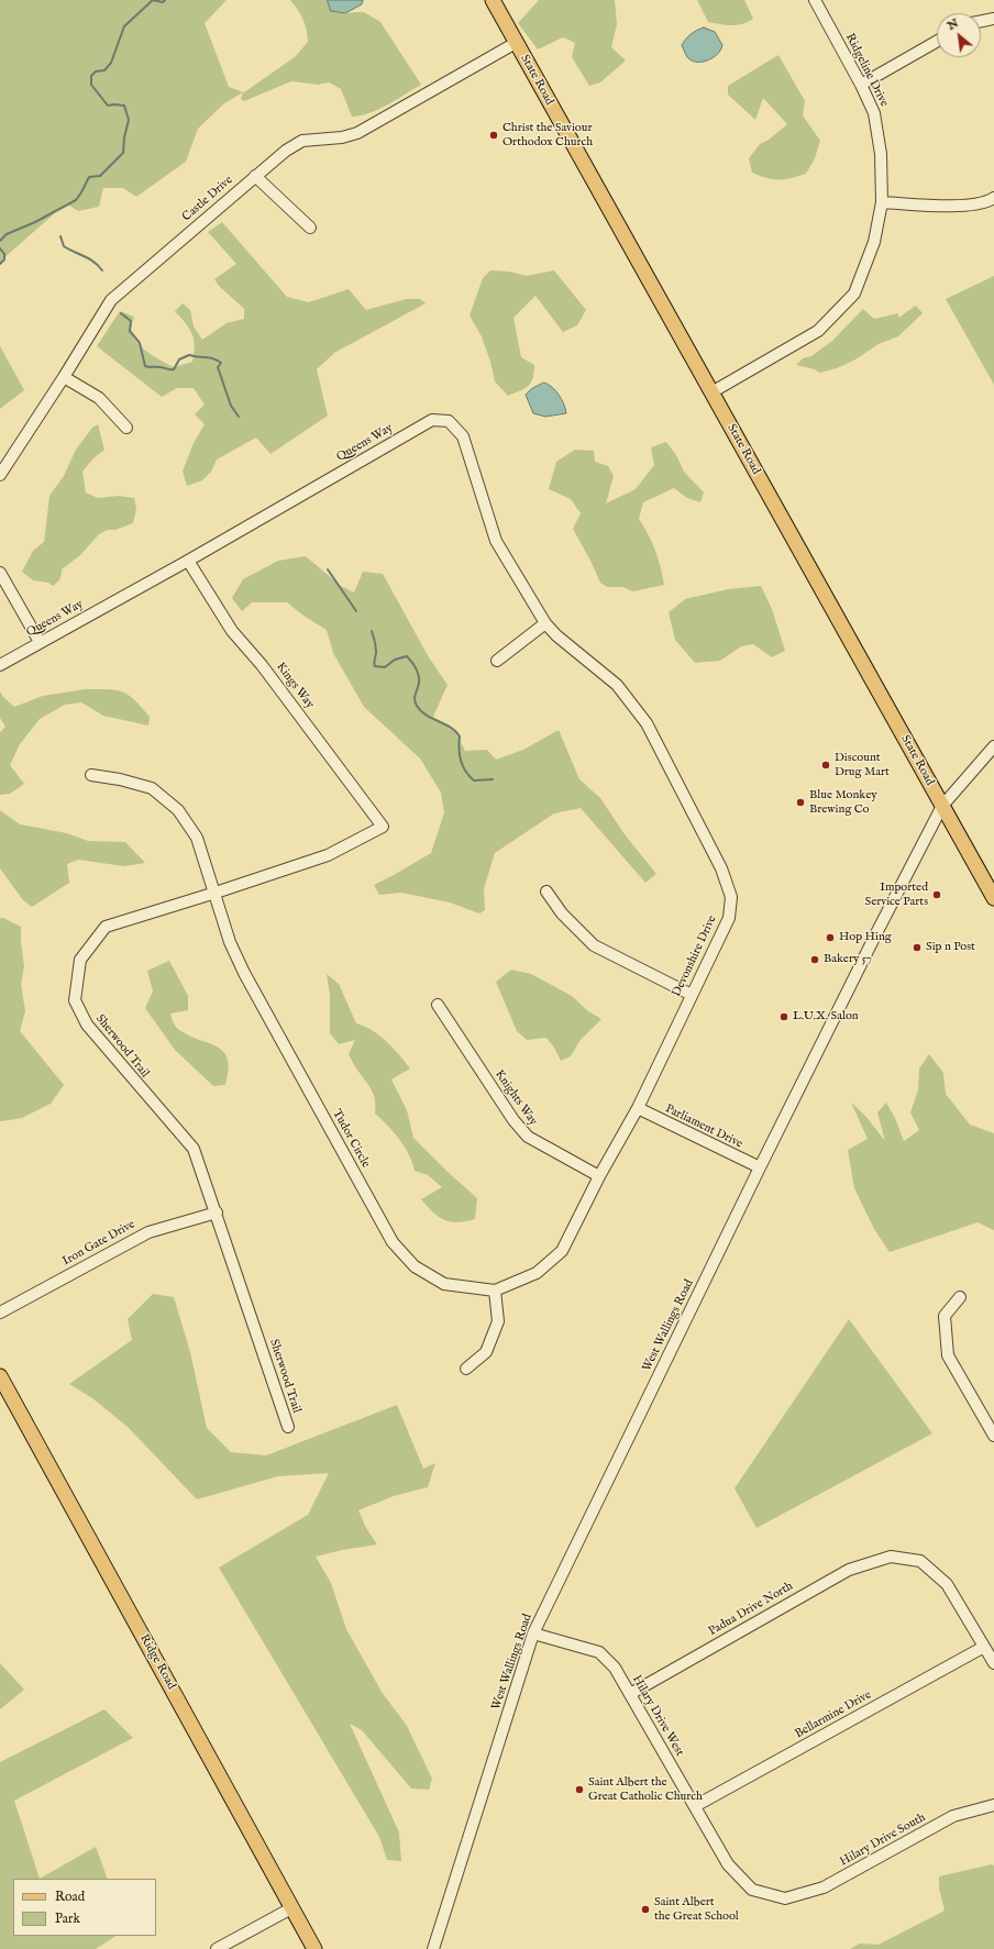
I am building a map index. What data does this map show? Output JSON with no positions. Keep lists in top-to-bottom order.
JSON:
{
  "streets": {
    "main road": ["State Road", "Ridge Road"],
    "street": [
      "Ridgeline Drive",
      "Castle Drive",
      "Queens Way",
      "Kings Way",
      "Devonshire Drive",
      "Sherwood Trail",
      "Knights Way",
      "Parliament Drive",
      "Tudor Circle",
      "Iron Gate Drive",
      "West Wallings Road",
      "Padua Drive North",
      "Bellarmine Drive",
      "Hilary Drive West",
      "Hilary Drive South"
    ]
  },
  "crossings": [
    ["Ridgeline Drive", "State Road"],
    ["State Road", "Castle Drive"],
    ["State Road", "West Wallings Road"],
    ["Queens Way", "Kings Way"],
    ["Queens Way", "Devonshire Drive"],
    ["Kings Way", "Sherwood Trail"],
    ["Devonshire Drive", "Parliament Drive"],
    ["Sherwood Trail", "Tudor Circle"],
    ["Sherwood Trail", "Iron Gate Drive"],
    ["Parliament Drive", "West Wallings Road"],
    ["West Wallings Road", "Hilary Drive West"],
    ["Padua Drive North", "Bellarmine Drive"],
    ["Padua Drive North", "Hilary Drive West"],
    ["Bellarmine Drive", "Hilary Drive West"],
    ["Hilary Drive West", "Hilary Drive South"]
  ],
  "places": [
    "Christ the Saviour Orthodox Church",
    "Discount Drug Mart",
    "Blue Monkey Brewing Co",
    "Imported Service Parts",
    "Hop Hing",
    "Sip n Post",
    "Bakery 57",
    "L.U.X. Salon",
    "Saint Albert the Great Catholic Church",
    "Saint Albert the Great School"
  ],
  "legend": ["Road", "Park"],
  "north": "top left"
}
